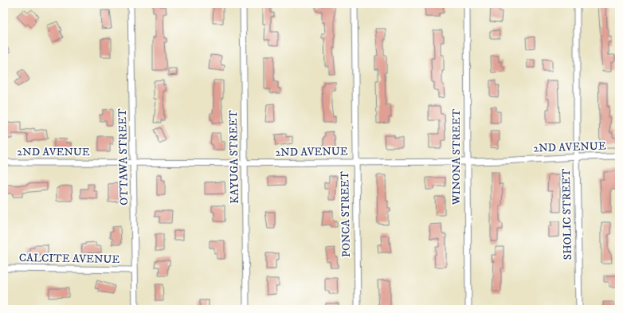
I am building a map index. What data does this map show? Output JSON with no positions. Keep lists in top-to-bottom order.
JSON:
{
  "streets": {
    "street": [
      "2ND AVENUE",
      "OTTAWA STREET",
      "KAYUGA STREET",
      "WINONA STREET",
      "PONCA STREET",
      "SHOLIC STREET",
      "CALCITE AVENUE"
    ]
  },
  "crossings": [
    ["2ND AVENUE", "OTTAWA STREET"],
    ["2ND AVENUE", "KAYUGA STREET"],
    ["2ND AVENUE", "WINONA STREET"],
    ["2ND AVENUE", "PONCA STREET"],
    ["2ND AVENUE", "SHOLIC STREET"],
    ["OTTAWA STREET", "CALCITE AVENUE"]
  ]
}
